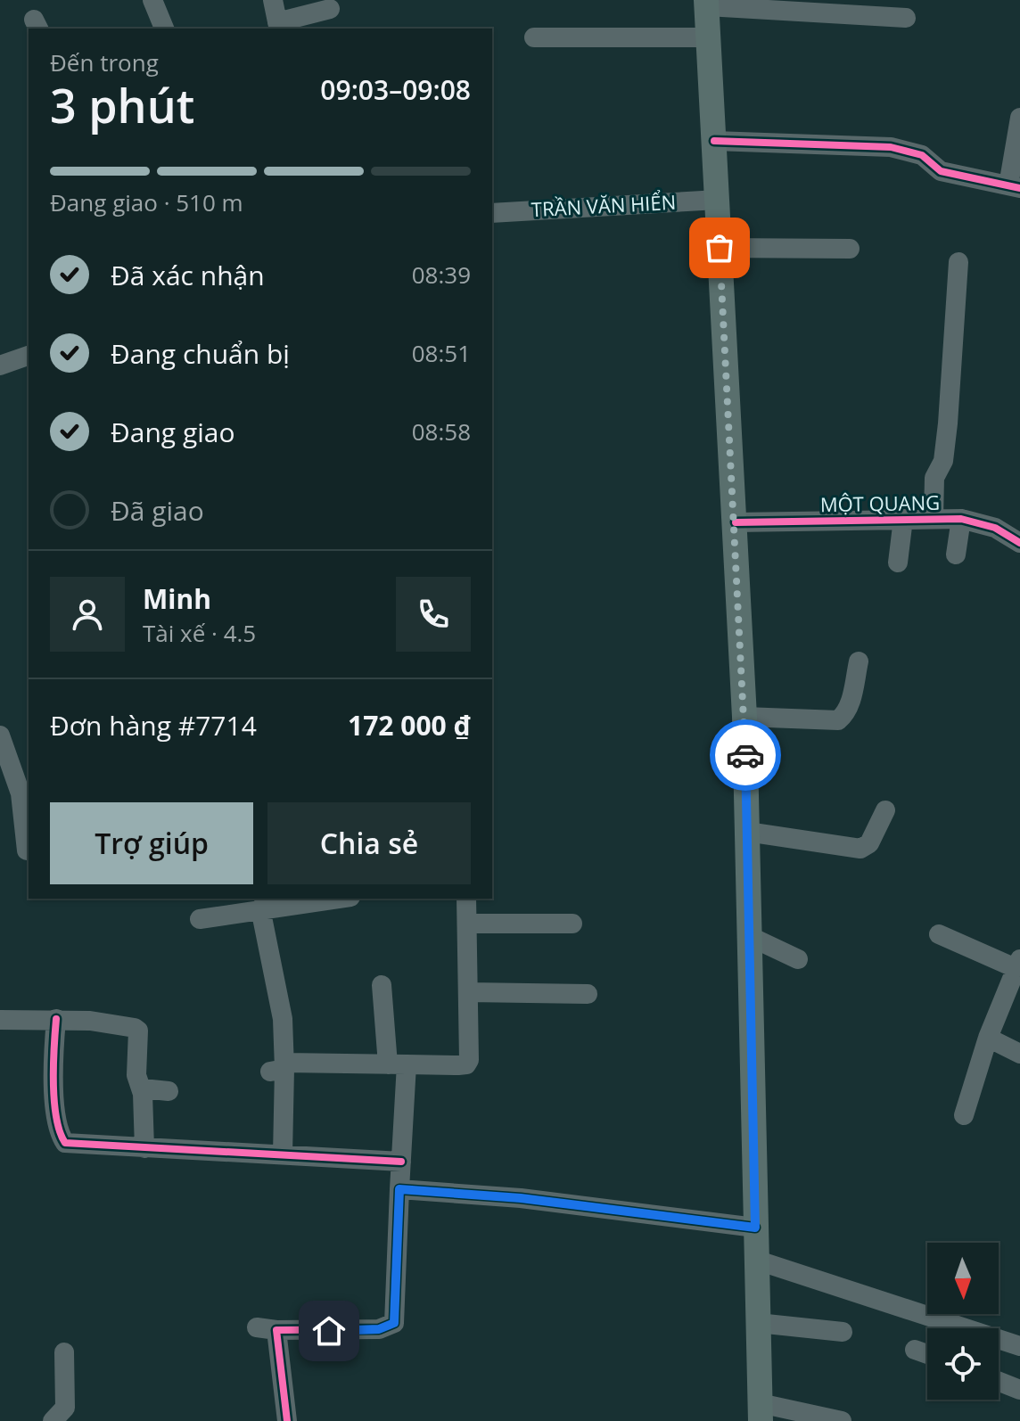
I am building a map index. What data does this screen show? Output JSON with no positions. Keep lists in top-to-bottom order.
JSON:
{
  "streets": {
    "street": ["TRẦN VĂN HIỂN", "MỘT QUANG"]
  },
  "north": "bottom",
  "page": {
    "heading": ["3 phút", "Đến trong", "09:03–09:08"],
    "panel": [
      "Minh",
      "Tài xế · 4.5",
      "Đơn hàng #7714",
      "172 000 ₫"
    ],
    "bar": "Đang giao · 510 m",
    "list": [
      ["Đã xác nhận", "08:39"],
      ["Đang chuẩn bị", "08:51"],
      ["Đang giao", "08:58"],
      "Đã giao"
    ],
    "buttons": ["Trợ giúp", "Chia sẻ"]
  }
}
